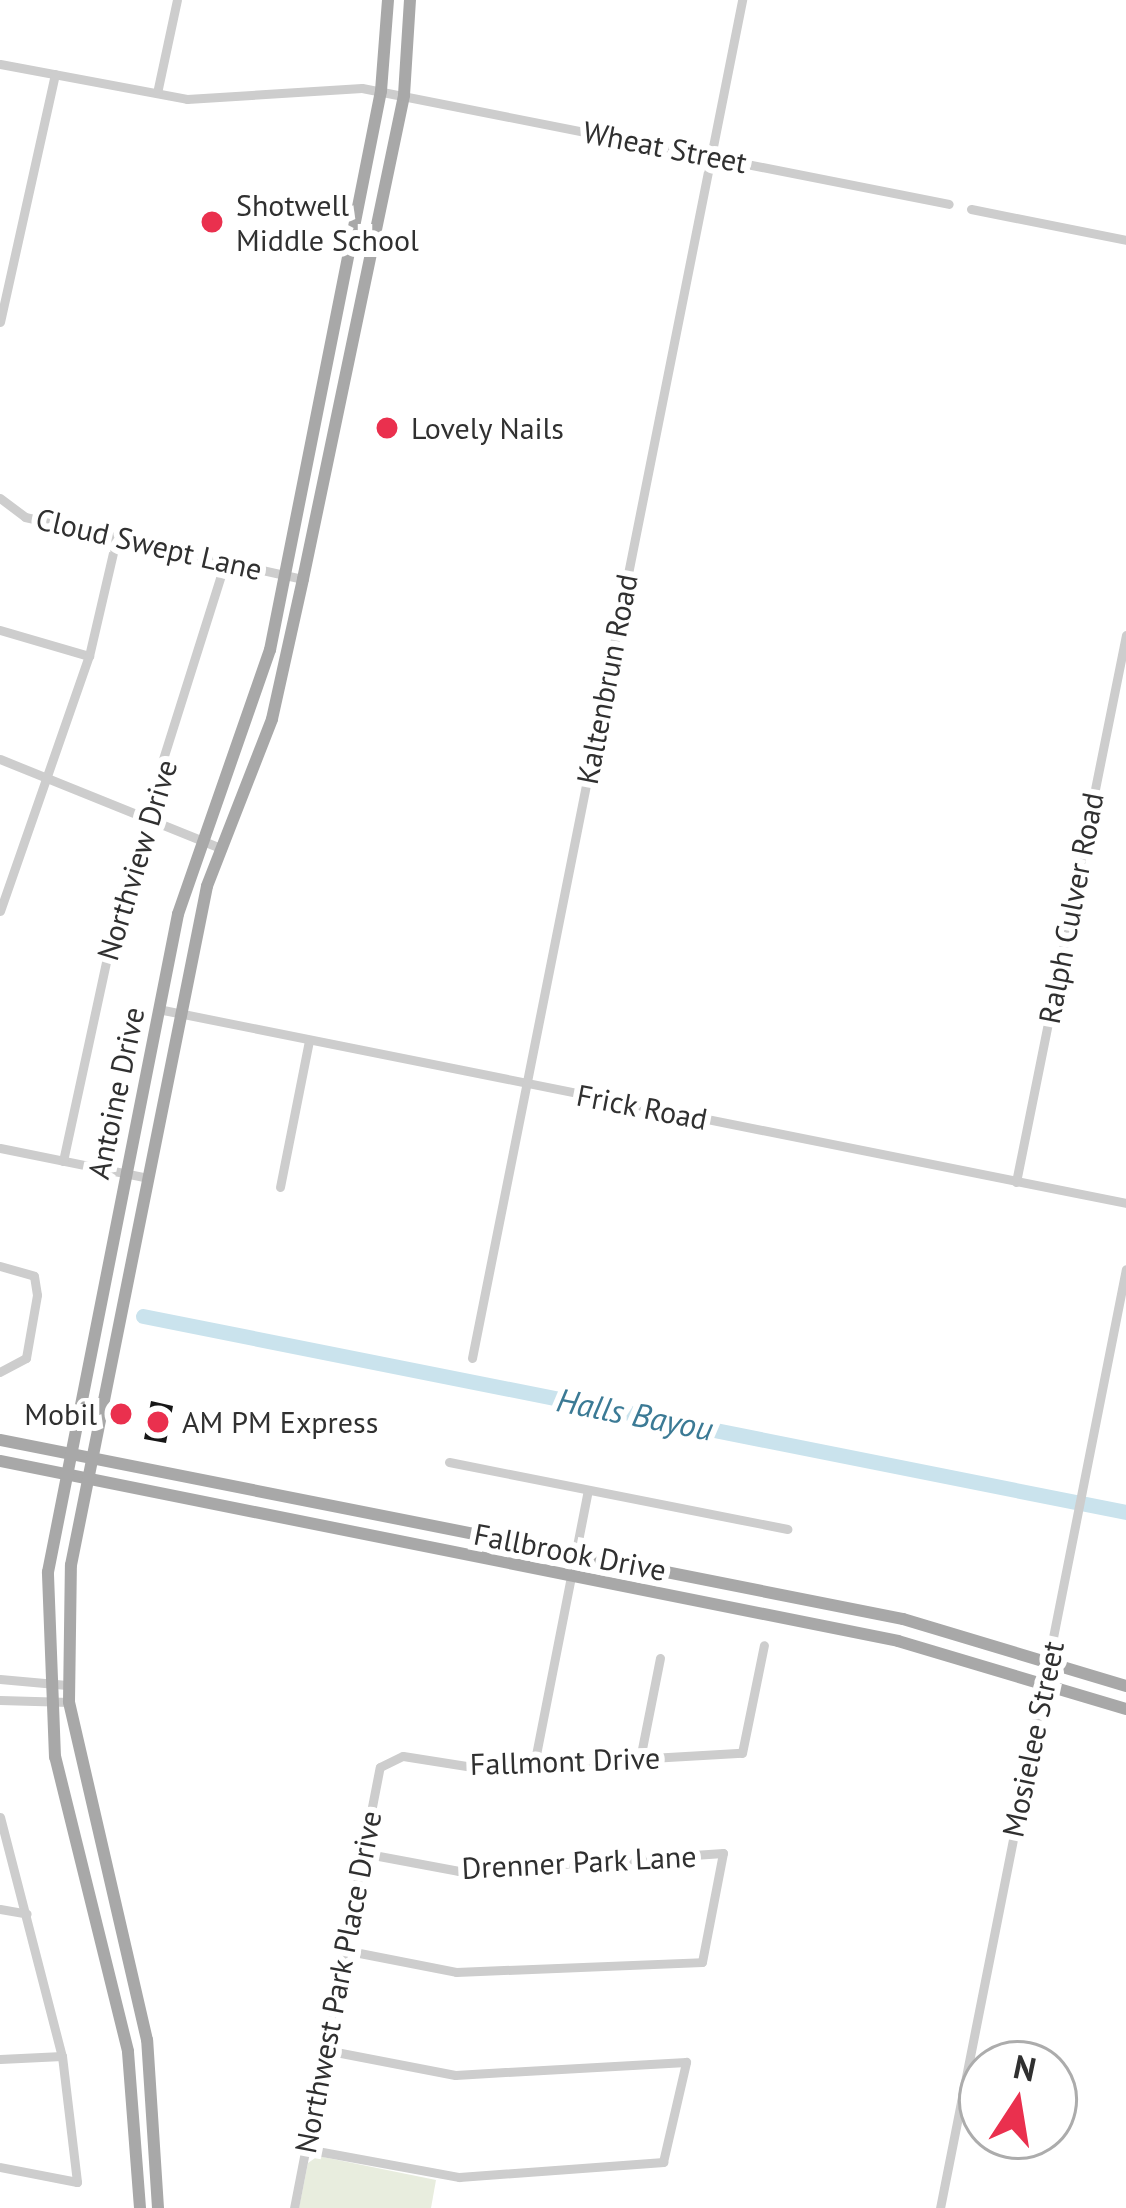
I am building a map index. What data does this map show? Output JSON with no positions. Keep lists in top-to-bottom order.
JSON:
{
  "streets": {
    "main road": ["Antoine Drive", "Fallbrook Drive"],
    "street": [
      "Wheat Street",
      "Cloud Swept Lane",
      "Kaltenbrun Road",
      "Northview Drive",
      "Ralph Culver Road",
      "Frick Road",
      "Mosielee Street",
      "Fallmont Drive",
      "Drenner Park Lane",
      "Northwest Park Place Drive"
    ]
  },
  "crossings": [
    ["Wheat Street", "Kaltenbrun Road"],
    ["Wheat Street", "Antoine Drive"],
    ["Cloud Swept Lane", "Northview Drive"],
    ["Cloud Swept Lane", "Antoine Drive"],
    ["Kaltenbrun Road", "Frick Road"],
    ["Ralph Culver Road", "Frick Road"],
    ["Antoine Drive", "Frick Road"],
    ["Antoine Drive", "Fallbrook Drive"],
    ["Fallbrook Drive", "Mosielee Street"],
    ["Fallmont Drive", "Northwest Park Place Drive"],
    ["Drenner Park Lane", "Northwest Park Place Drive"]
  ],
  "water": ["Halls Bayou"],
  "places": [
    "Shotwell Middle School",
    "Lovely Nails",
    "Mobil",
    "AM PM Express"
  ],
  "north": "top"
}
